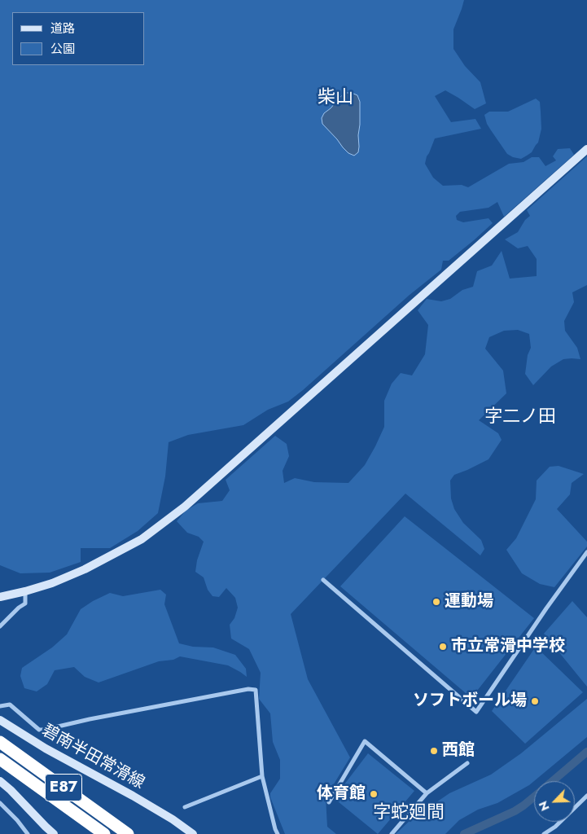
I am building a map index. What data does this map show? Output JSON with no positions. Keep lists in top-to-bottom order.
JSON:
{
  "streets": {
    "highway": ["E87"],
    "street": ["碧南半田常滑線"]
  },
  "districts": ["柴山", "字二ノ田", "字蛇廻間"],
  "places": [
    "運動場",
    "市立常滑中学校",
    "ソフトボール場",
    "西館",
    "体育館"
  ],
  "legend": ["道路", "公園"],
  "north": "bottom left"
}
